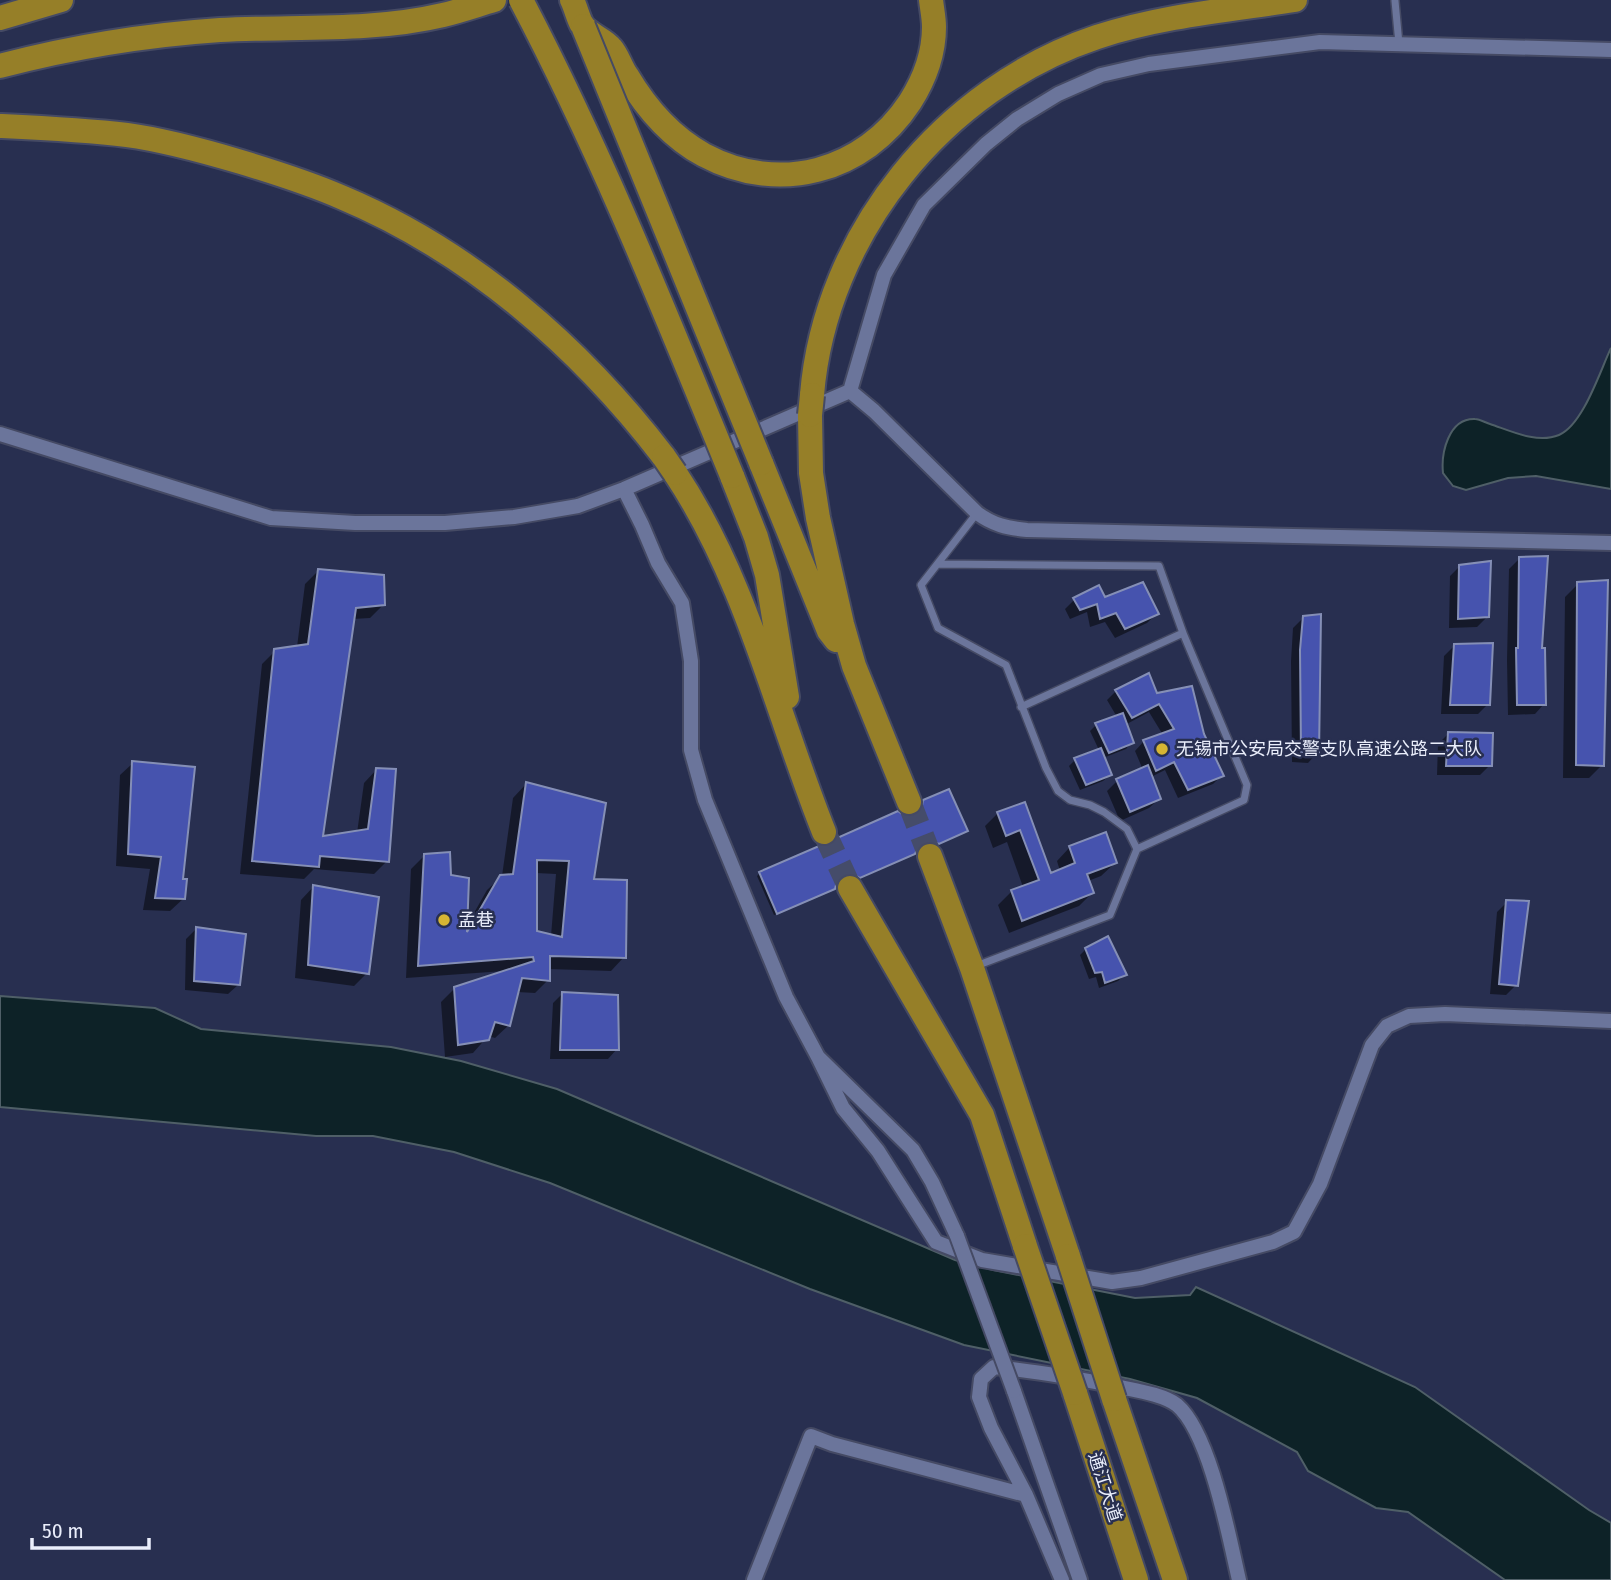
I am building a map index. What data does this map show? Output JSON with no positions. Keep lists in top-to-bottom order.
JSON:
{
  "streets": {
    "highway": ["通江大道"]
  },
  "places": ["无锡市公安局交警支队高速公路二大队", "孟巷"],
  "scale_bar": "50 m"
}
